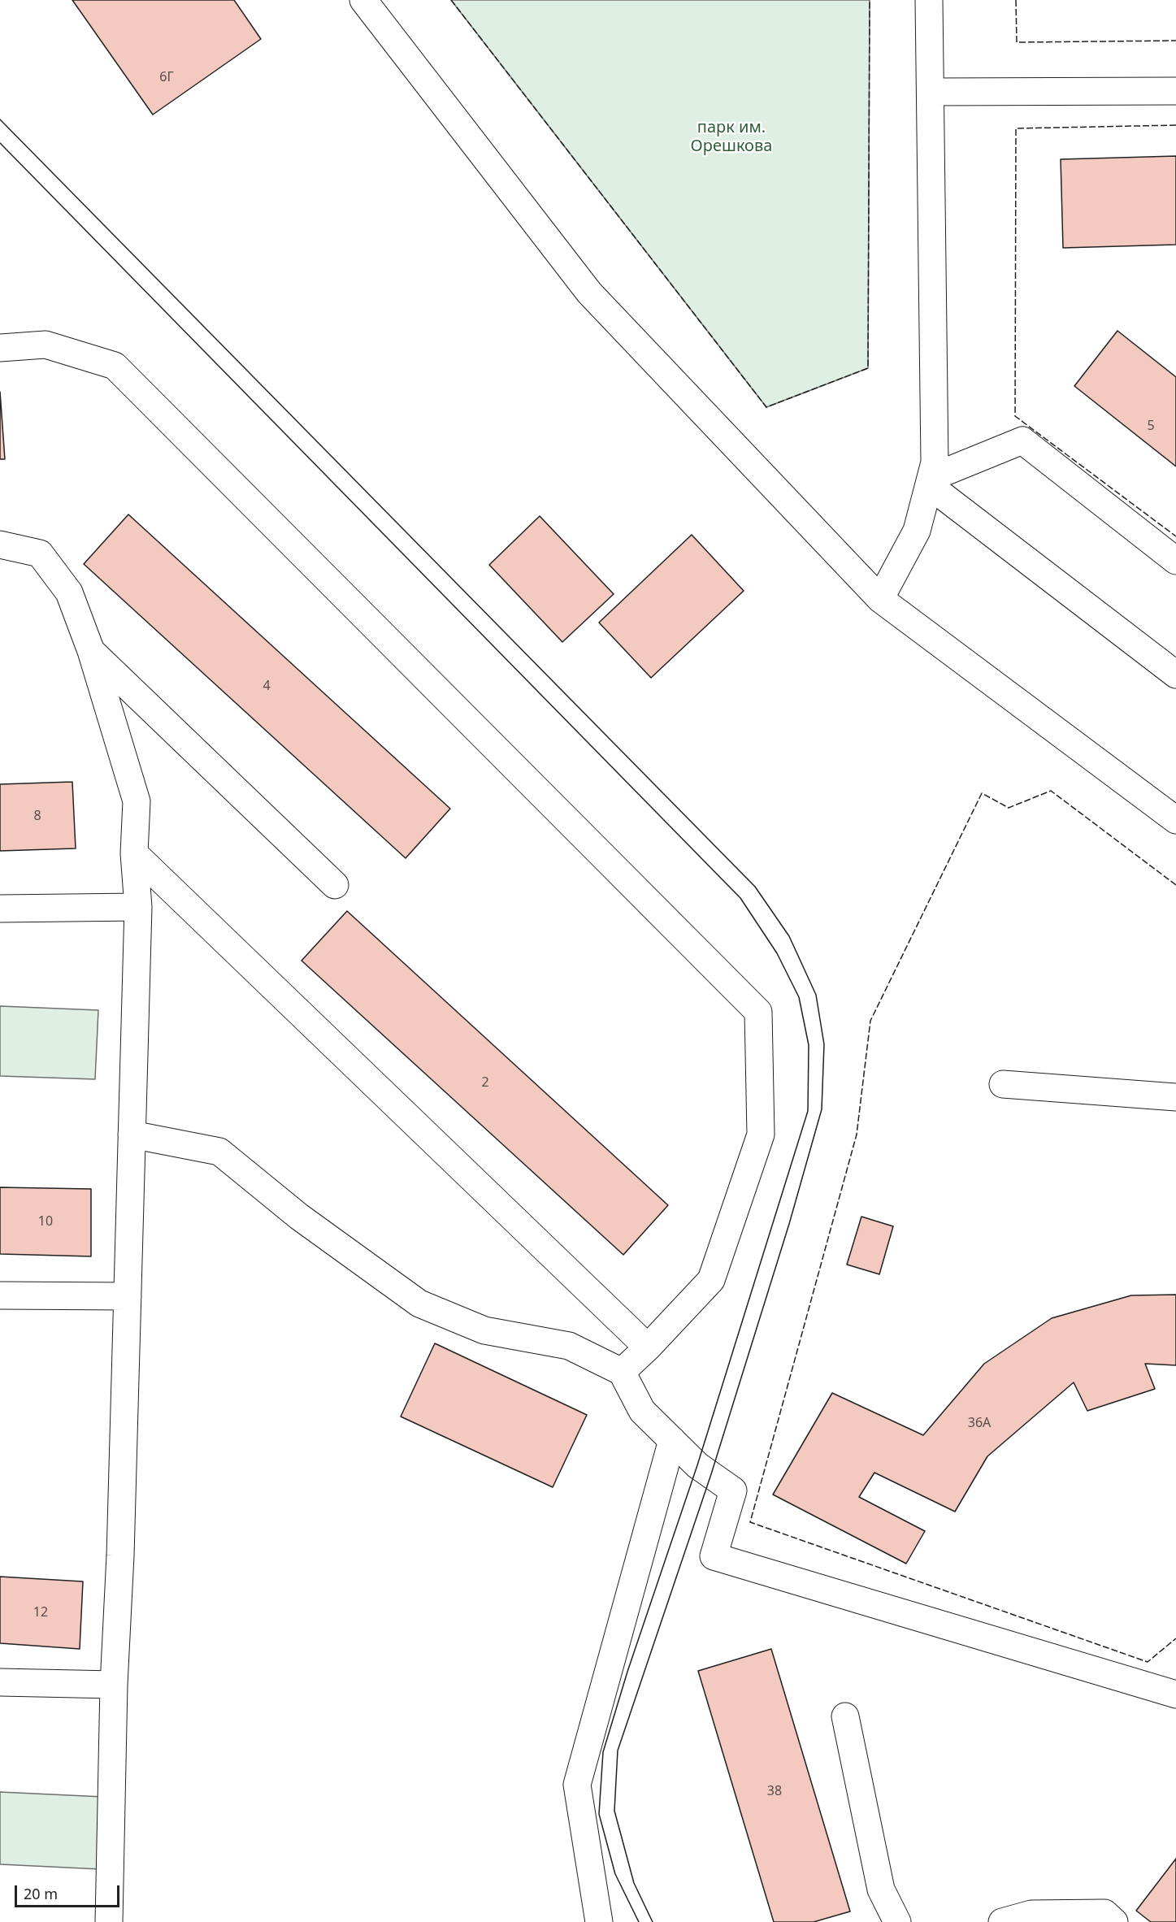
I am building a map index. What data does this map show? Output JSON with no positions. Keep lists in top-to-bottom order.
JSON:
{
  "parks": ["парк им. Орешкова"],
  "house_numbers": [
    "6Г",
    "5",
    "4",
    "8",
    "2",
    "10",
    "36А",
    "12",
    "38"
  ],
  "scale_bar": "20 m"
}
